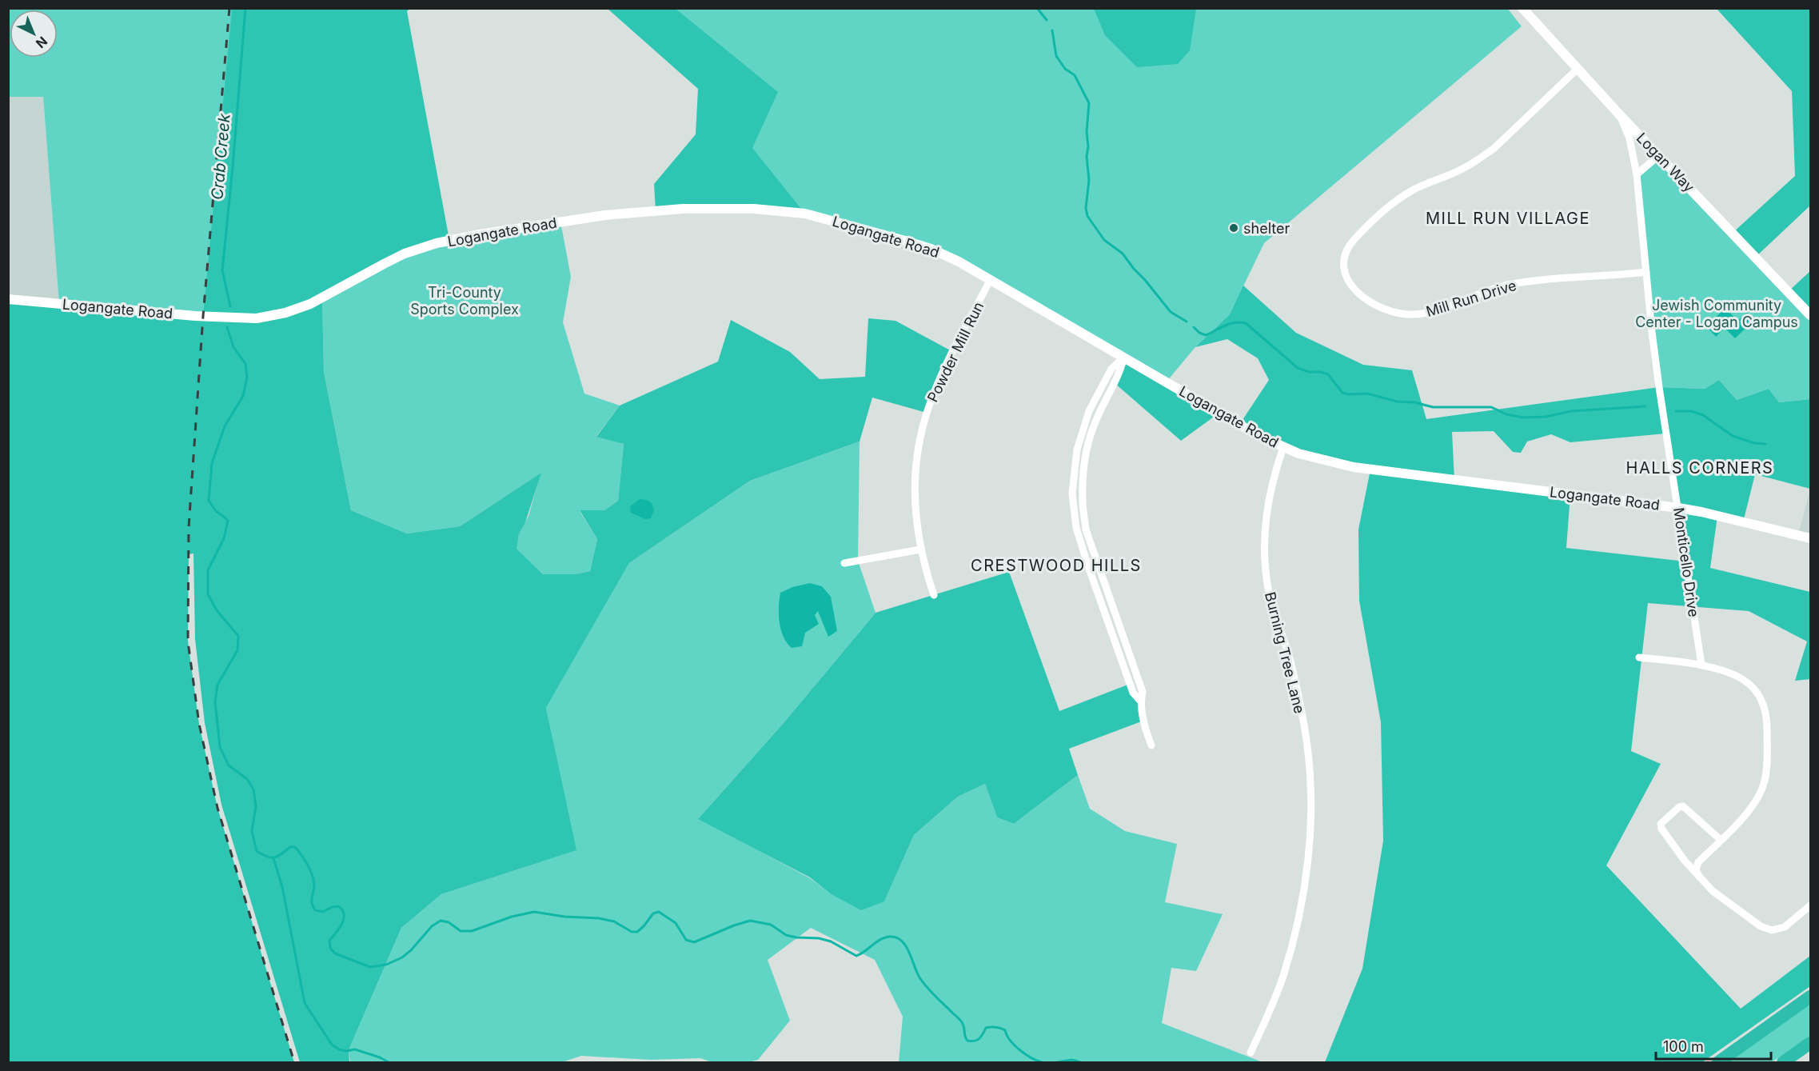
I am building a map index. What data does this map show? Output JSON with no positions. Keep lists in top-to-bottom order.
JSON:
{
  "streets": {
    "street": [
      "Logan Way",
      "Logangate Road",
      "Mill Run Drive",
      "Powder Mill Run",
      "Monticello Drive",
      "Burning Tree Lane"
    ]
  },
  "crossings": [
    ["Logan Way", "Mill Run Drive"],
    ["Logan Way", "Monticello Drive"],
    ["Logangate Road", "Powder Mill Run"],
    ["Logangate Road", "Monticello Drive"],
    ["Logangate Road", "Burning Tree Lane"],
    ["Mill Run Drive", "Monticello Drive"]
  ],
  "districts": ["MILL RUN VILLAGE", "HALLS CORNERS", "CRESTWOOD HILLS"],
  "water": ["Crab Creek"],
  "parks": ["Tri-County Sports Complex", "Jewish Community Center - Logan Campus"],
  "places": ["shelter"],
  "scale_bar": "100 m",
  "north": "bottom right"
}
